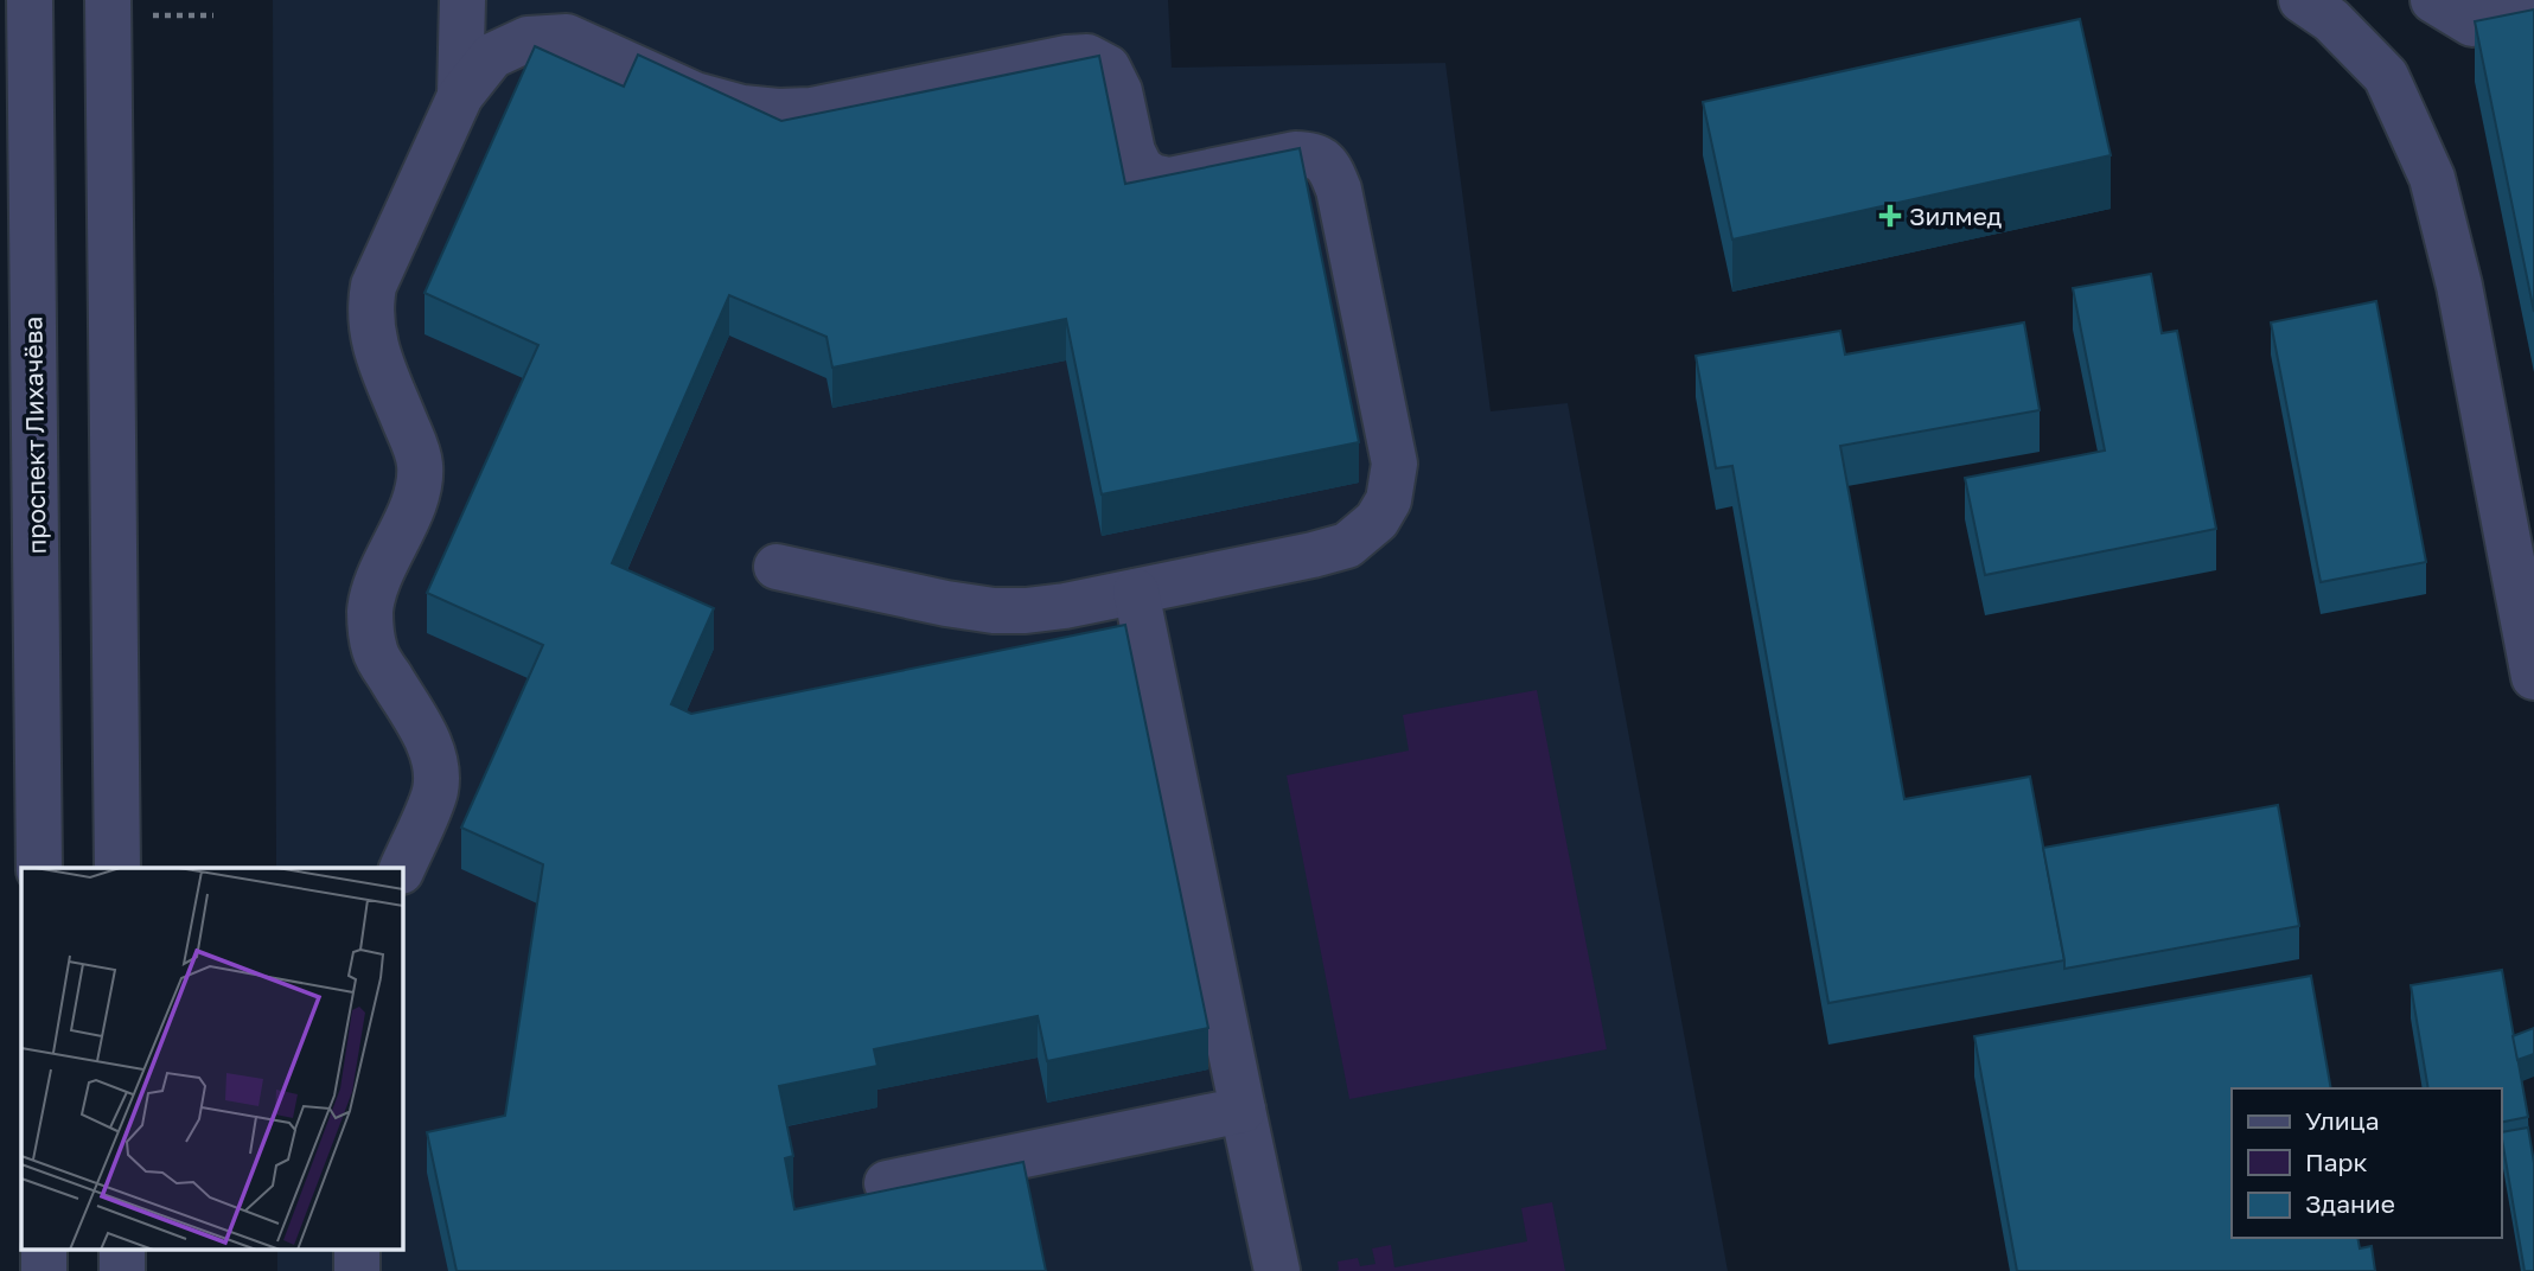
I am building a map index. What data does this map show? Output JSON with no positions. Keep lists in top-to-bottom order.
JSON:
{
  "streets": {
    "street": ["проспект Лихачёва"]
  },
  "places": {
    "health": ["Зилмед"]
  },
  "legend": ["Улица", "Парк", "Здание"]
}
